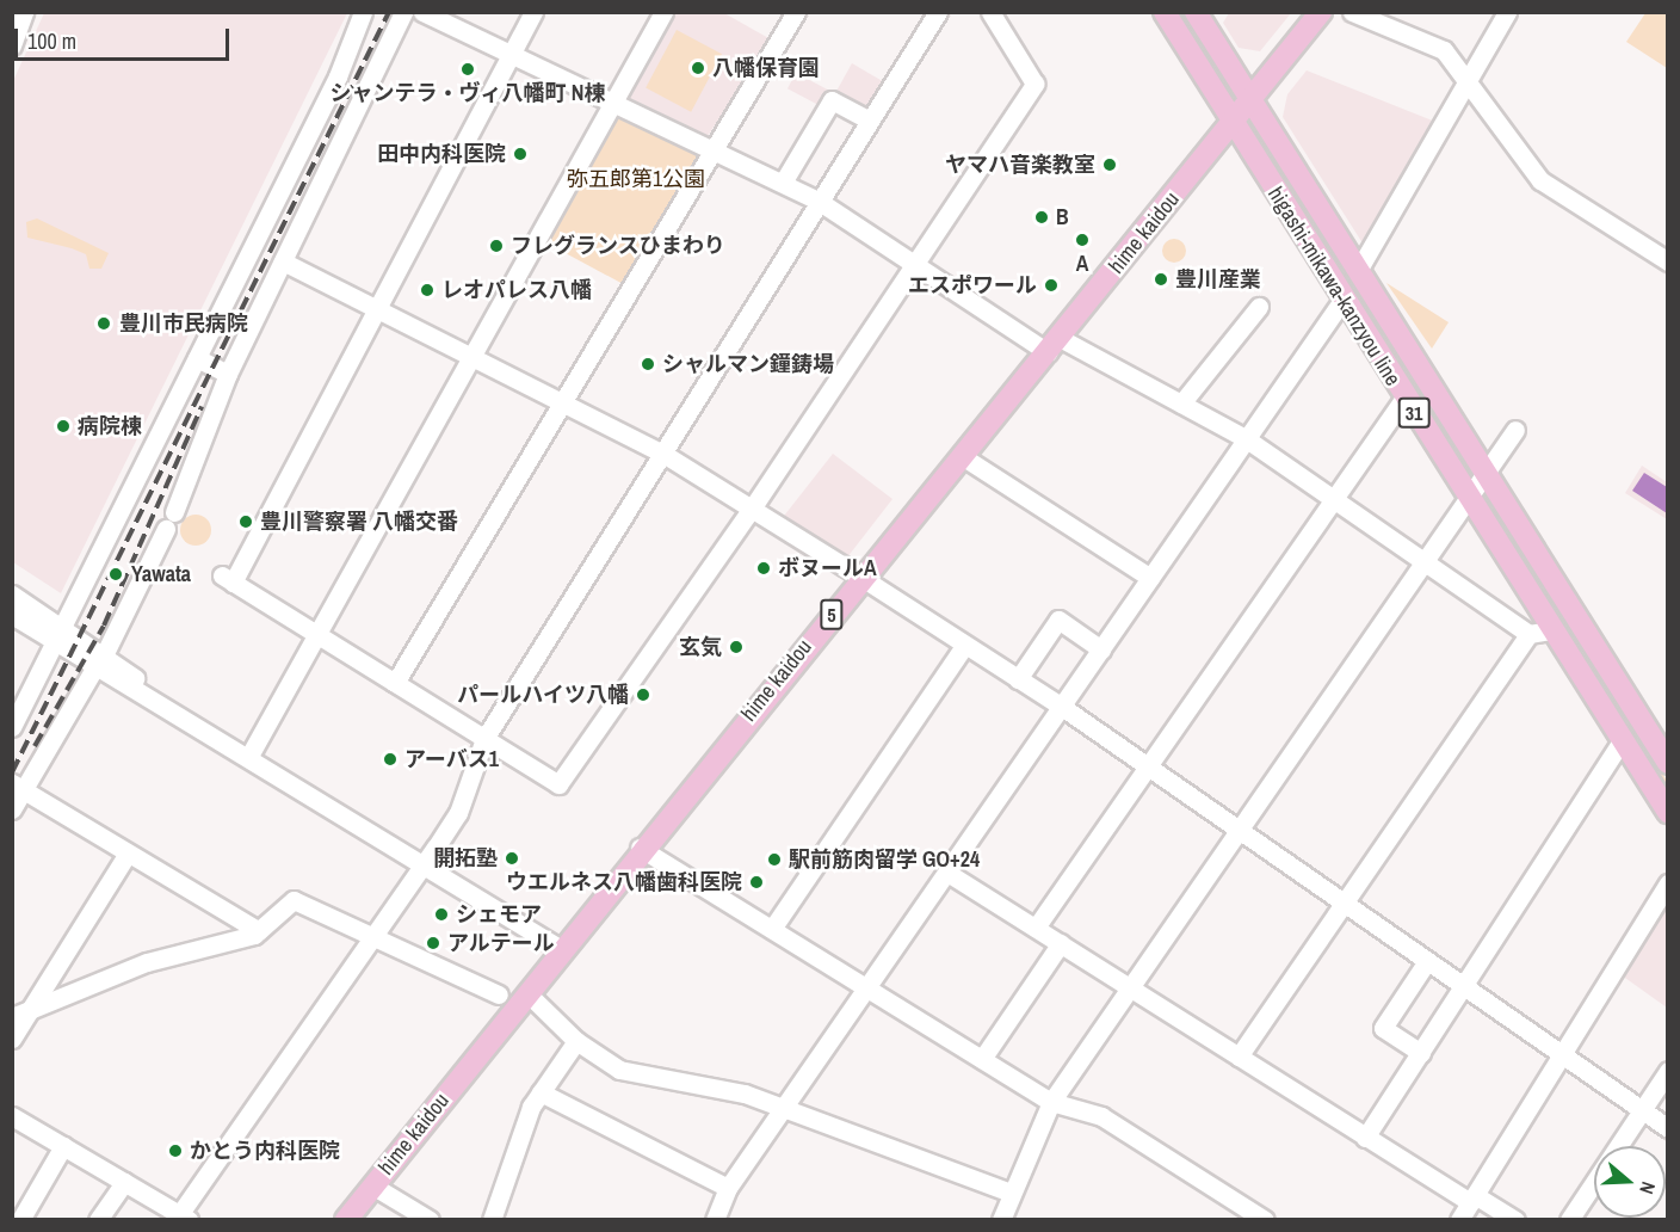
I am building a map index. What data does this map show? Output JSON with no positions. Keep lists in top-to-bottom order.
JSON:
{
  "streets": {
    "main road": [
      "hime kaidou",
      "higashi-mikawa-kanzyou line",
      "31",
      "5"
    ]
  },
  "crossings": [
    ["hime kaidou", "higashi-mikawa-kanzyou line"]
  ],
  "parks": ["弥五郎第1公園"],
  "places": [
    "八幡保育園",
    "シャンテラ・ヴィ八幡町 N棟",
    "田中内科医院",
    "ヤマハ音楽教室",
    "B",
    "A",
    "フレグランスひまわり",
    "豊川産業",
    "エスポワール",
    "レオパレス八幡",
    "豊川市民病院",
    "シャルマン鐘鋳場",
    "病院棟",
    "豊川警察署 八幡交番",
    "ボヌールA",
    "Yawata",
    "玄気",
    "パールハイツ八幡",
    "アーバス1",
    "開拓塾",
    "駅前筋肉留学 GO+24",
    "ウエルネス八幡歯科医院",
    "シェモア",
    "アルテール",
    "かとう内科医院"
  ],
  "scale_bar": "100 m",
  "north": "right"
}
